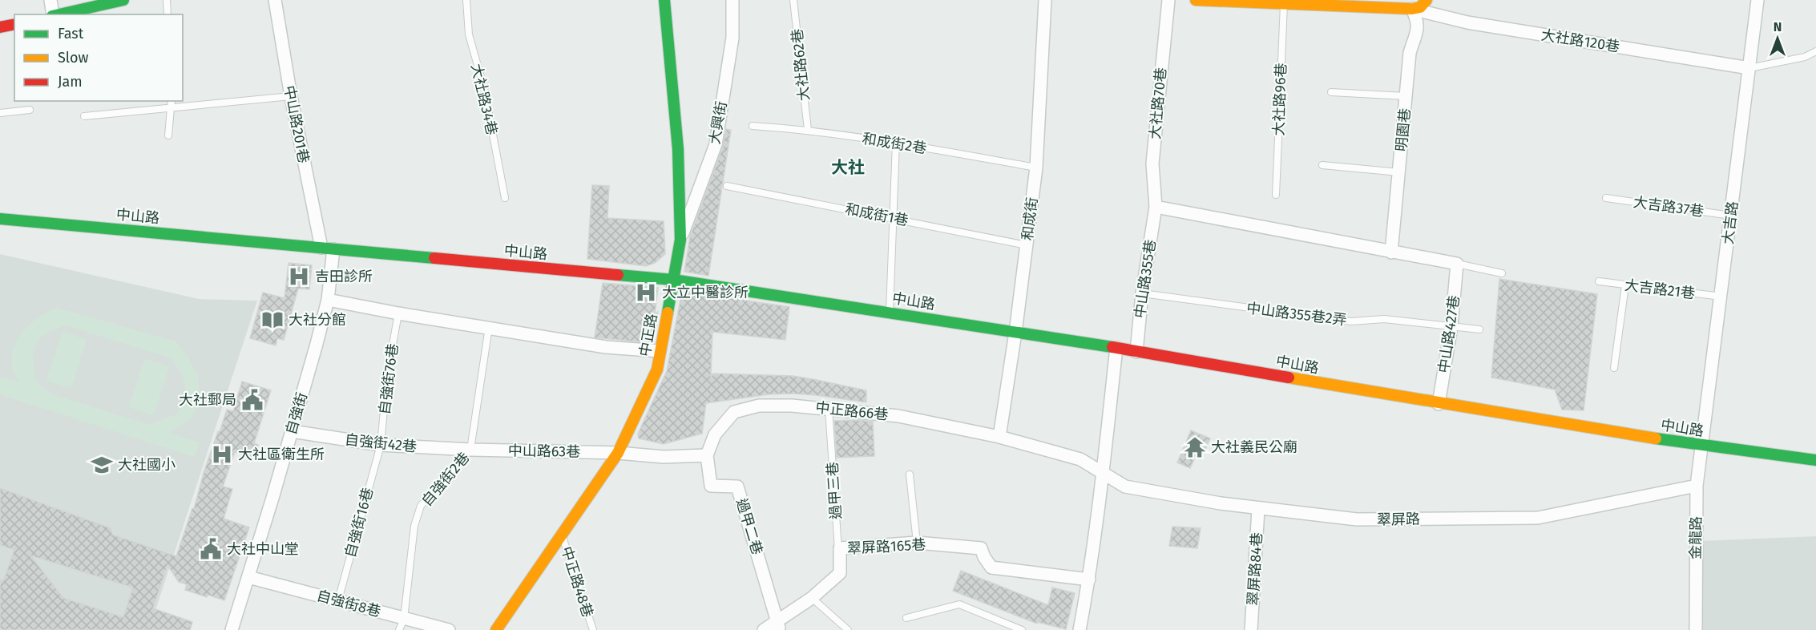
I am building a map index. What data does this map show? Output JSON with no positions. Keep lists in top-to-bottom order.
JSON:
{
  "streets": {
    "main road": ["中山路", "中正路"],
    "street": [
      "大社路120巷",
      "大社路70巷",
      "大興街",
      "中山路201巷",
      "明園巷",
      "和成街",
      "大吉路",
      "中山路355巷",
      "中山路427巷",
      "中正路66巷",
      "自強街",
      "自強街42巷",
      "中山路63巷",
      "翠屏路",
      "過甲二巷",
      "金龍路",
      "翠屏路165巷",
      "翠屏路84巷",
      "自強街8巷"
    ],
    "lane": [
      "大社路62巷",
      "大社路34巷",
      "大社路96巷",
      "和成街2巷",
      "大吉路37巷",
      "和成街1巷",
      "大吉路21巷",
      "中山路355巷2弄",
      "自強街76巷",
      "自強街2巷",
      "過甲三巷",
      "自強街16巷",
      "中正路48巷"
    ]
  },
  "crossings": [
    ["大社路120巷", "明園巷"],
    ["大社路120巷", "大吉路"],
    ["大社路62巷", "和成街2巷"],
    ["大社路70巷", "中山路355巷"],
    ["大興街", "中正路"],
    ["中山路201巷", "中山路"],
    ["和成街2巷", "和成街"],
    ["大吉路37巷", "大吉路"],
    ["和成街1巷", "和成街"],
    ["中山路", "和成街"],
    ["中山路", "大吉路"],
    ["中山路", "中山路355巷"],
    ["中山路", "中山路427巷"],
    ["中山路", "中正路"],
    ["中山路", "自強街"],
    ["中山路", "金龍路"],
    ["和成街", "中正路66巷"],
    ["大吉路", "大吉路21巷"],
    ["大吉路", "金龍路"],
    ["中山路355巷", "中山路355巷2弄"],
    ["中山路355巷2弄", "中山路427巷"],
    ["中正路", "中山路63巷"],
    ["中正路", "中正路48巷"],
    ["自強街76巷", "自強街42巷"],
    ["自強街76巷", "自強街16巷"],
    ["中正路66巷", "過甲三巷"],
    ["中正路66巷", "翠屏路"],
    ["中正路66巷", "過甲二巷"],
    ["自強街", "自強街42巷"],
    ["自強街", "自強街8巷"],
    ["自強街42巷", "中山路63巷"],
    ["自強街42巷", "自強街2巷"],
    ["自強街42巷", "自強街16巷"],
    ["中山路63巷", "自強街2巷"],
    ["自強街2巷", "自強街8巷"],
    ["過甲三巷", "翠屏路165巷"],
    ["翠屏路", "金龍路"],
    ["翠屏路", "翠屏路84巷"],
    ["自強街16巷", "自強街8巷"]
  ],
  "districts": ["大社"],
  "places": {
    "hospital": ["吉田診所", "大立中醫診所", "大社區衛生所"],
    "library": ["大社分館"],
    "public building": ["大社郵局", "大社中山堂"],
    "temple": ["大社義民公廟"],
    "school or university": ["大社國小"]
  },
  "legend": ["Fast", "Slow", "Jam"],
  "north": "top"
}
